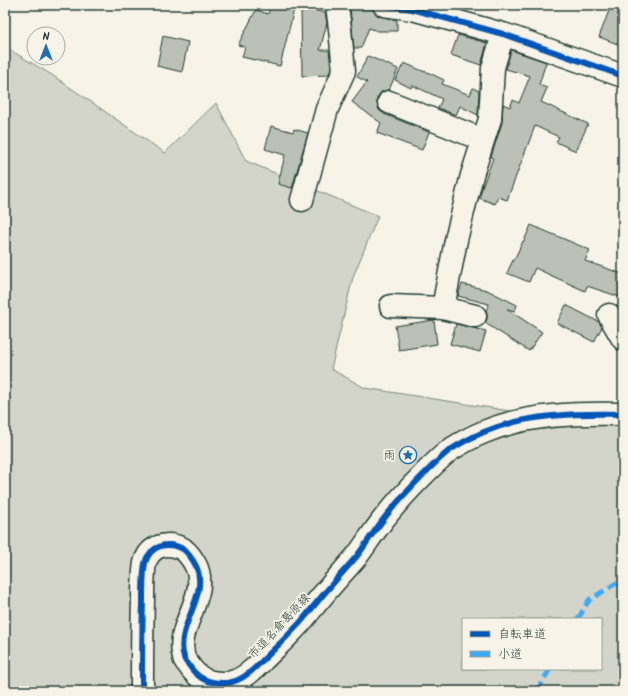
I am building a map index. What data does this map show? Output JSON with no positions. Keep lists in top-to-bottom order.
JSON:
{
  "streets": {
    "street": ["市道名倉葛原線"]
  },
  "places": {
    "place": ["雨"]
  },
  "legend": ["自転車道", "小道"],
  "north": "top"
}
